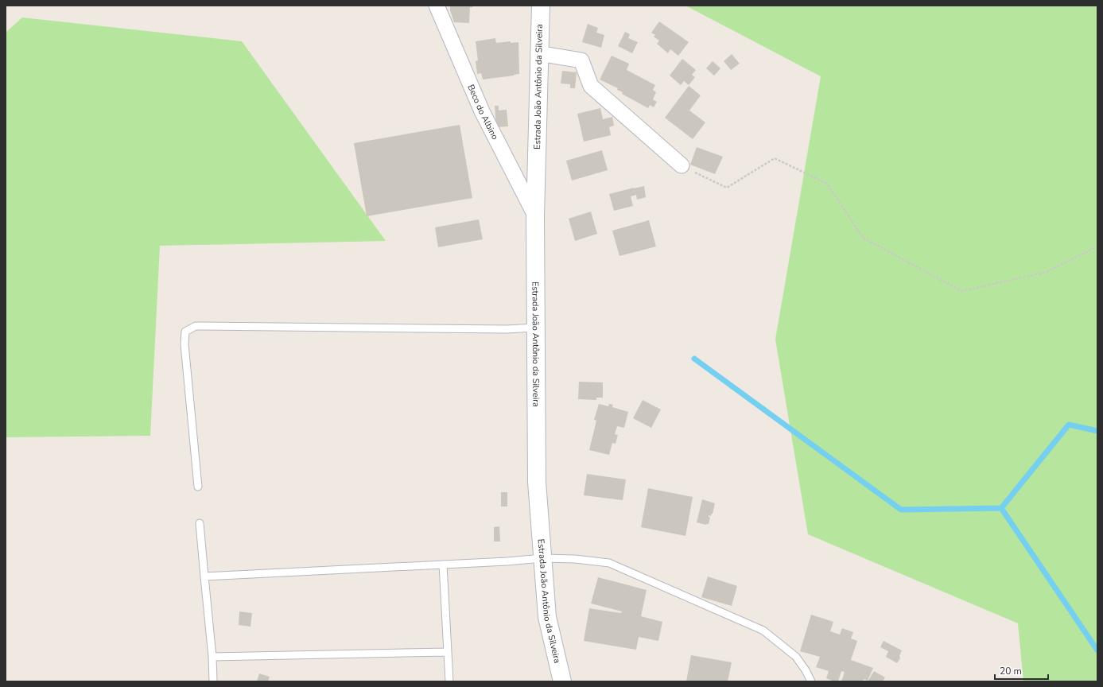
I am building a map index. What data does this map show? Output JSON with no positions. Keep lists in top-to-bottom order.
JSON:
{
  "streets": {
    "main road": ["Estrada João Antônio da Silveira"],
    "street": ["Beco do Albino"]
  },
  "crossings": [
    ["Estrada João Antônio da Silveira", "Beco do Albino"]
  ],
  "scale_bar": "20 m"
}
